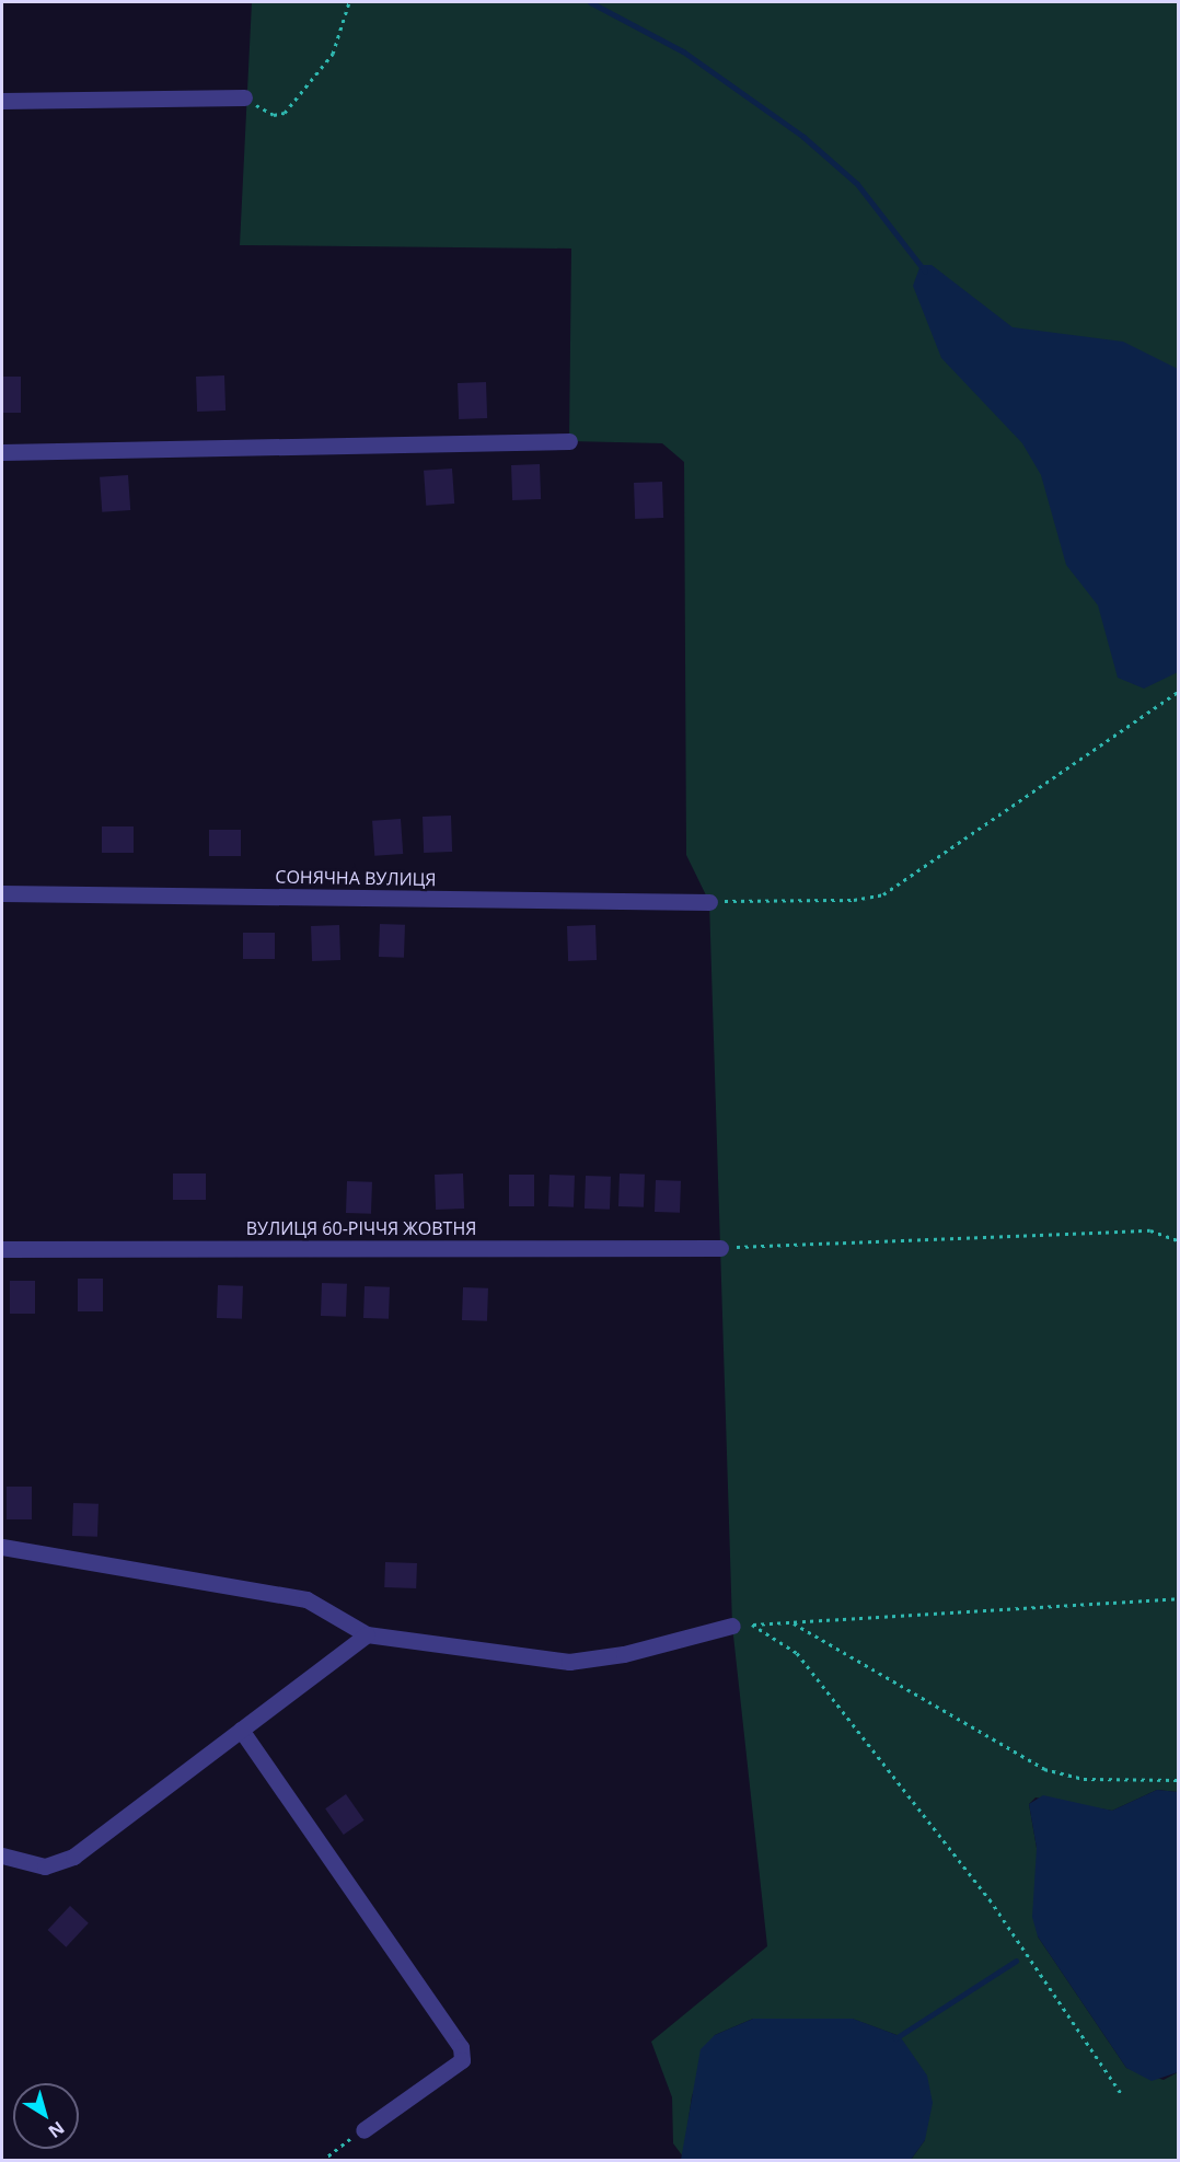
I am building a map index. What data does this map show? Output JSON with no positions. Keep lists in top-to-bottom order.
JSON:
{
  "streets": {
    "street": ["СОНЯЧНА ВУЛИЦЯ", "ВУЛИЦЯ 60-РІЧЧЯ ЖОВТНЯ"]
  },
  "north": "bottom right"
}
